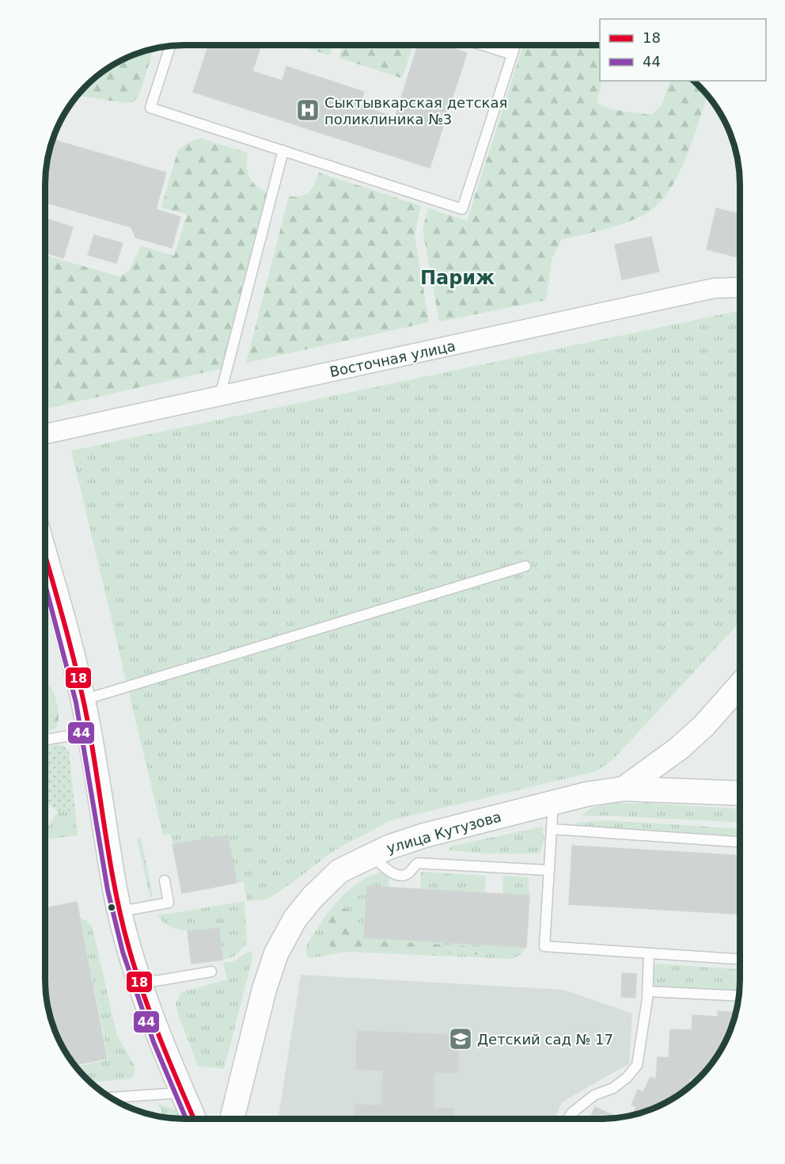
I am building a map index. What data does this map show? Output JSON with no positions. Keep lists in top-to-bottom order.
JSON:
{
  "streets": {
    "street": ["Восточная улица", "улица Кутузова"]
  },
  "districts": ["Париж"],
  "places": {
    "hospital": ["Сыктывкарская детская поликлиника №3"],
    "school or university": ["Детский сад № 17"]
  },
  "lines": ["transit line 18", "transit line 44"],
  "legend": ["18", "44"]
}
